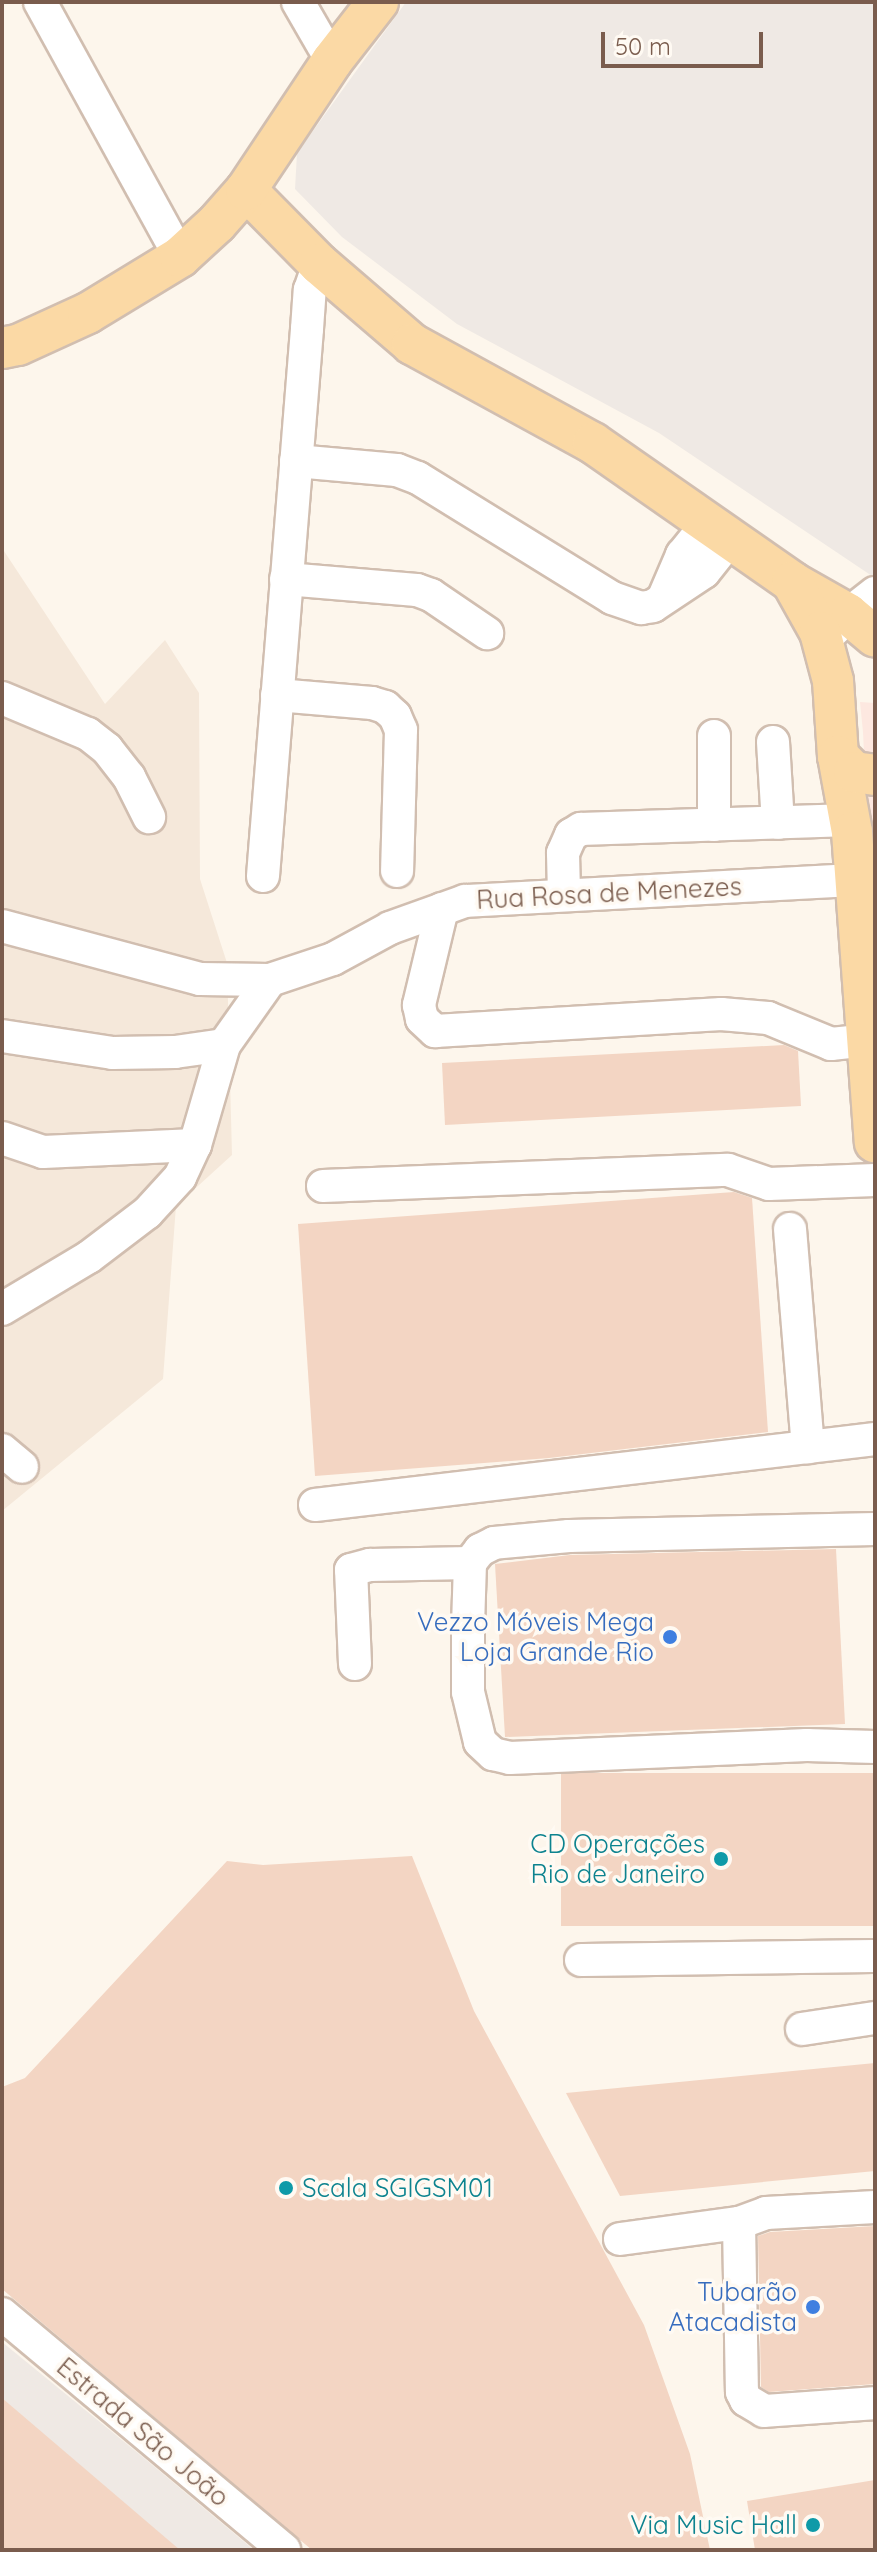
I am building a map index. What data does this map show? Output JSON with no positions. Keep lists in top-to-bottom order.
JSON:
{
  "streets": {
    "street": ["Rua Rosa de Menezes", "Estrada São João"]
  },
  "places": [
    "Vezzo Móveis Mega Loja Grande Rio",
    "CD Operações Rio de Janeiro",
    "Scala SGIGSM01",
    "Tubarão Atacadista",
    "Via Music Hall"
  ],
  "scale_bar": "50 m"
}
